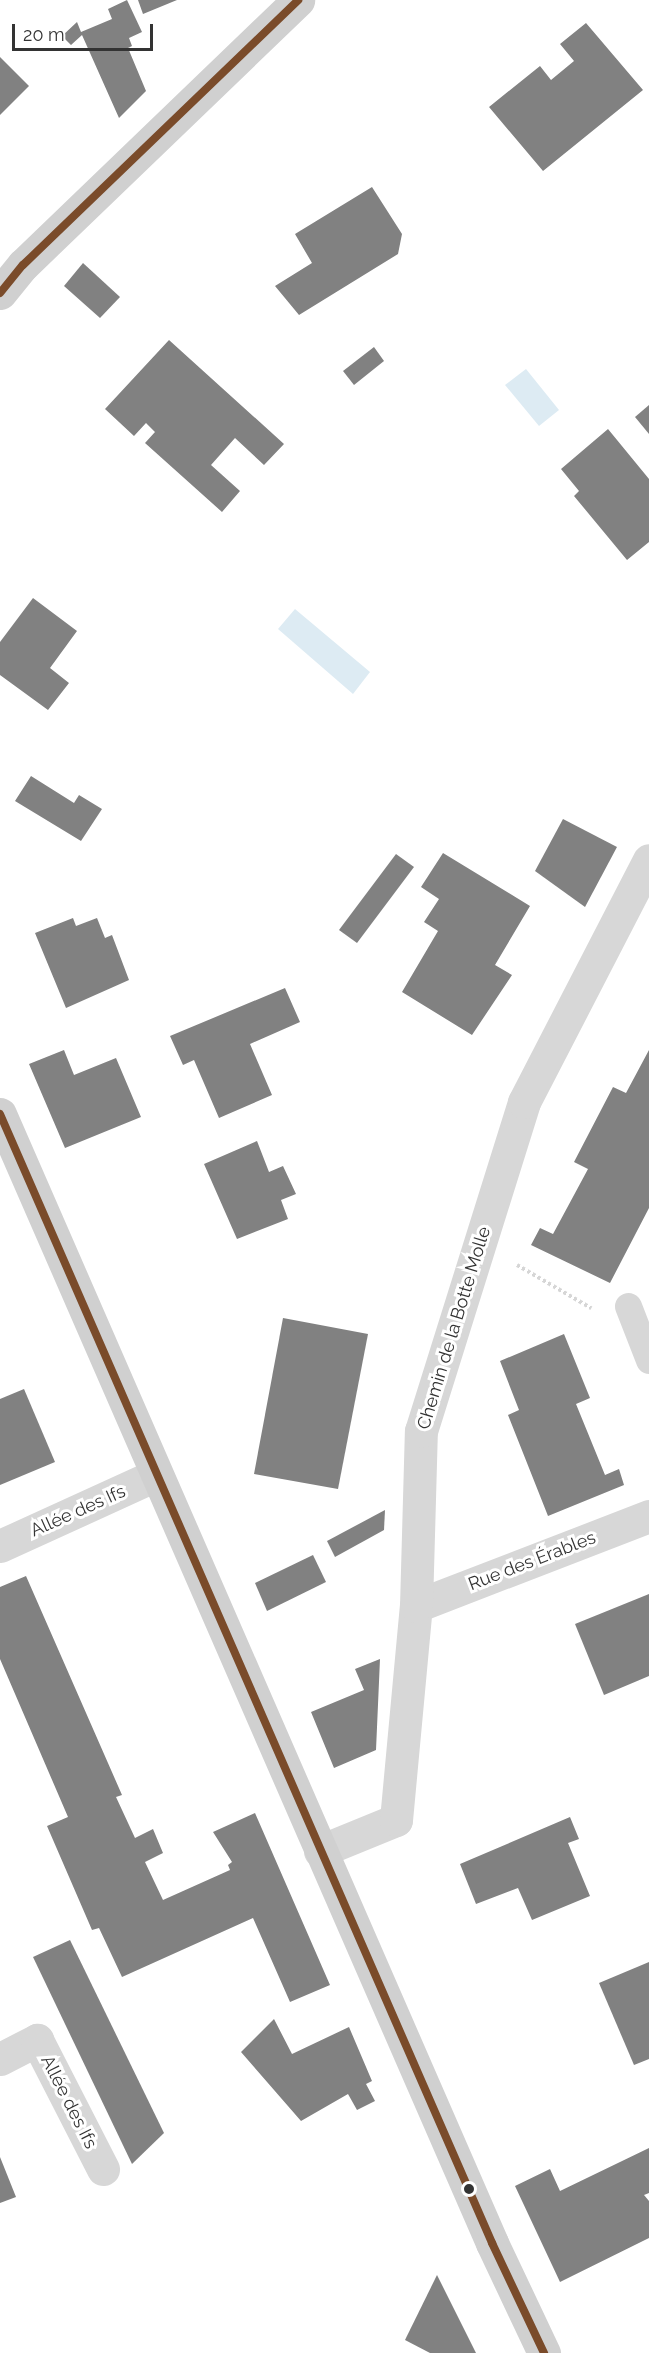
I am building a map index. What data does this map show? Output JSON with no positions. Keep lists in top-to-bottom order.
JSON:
{
  "streets": {
    "street": ["Chemin de la Botte Molle", "Allée des Ifs", "Rue des Érables"]
  },
  "crossings": [
    ["Chemin de la Botte Molle", "Rue des Érables"]
  ],
  "scale_bar": "20 m"
}
